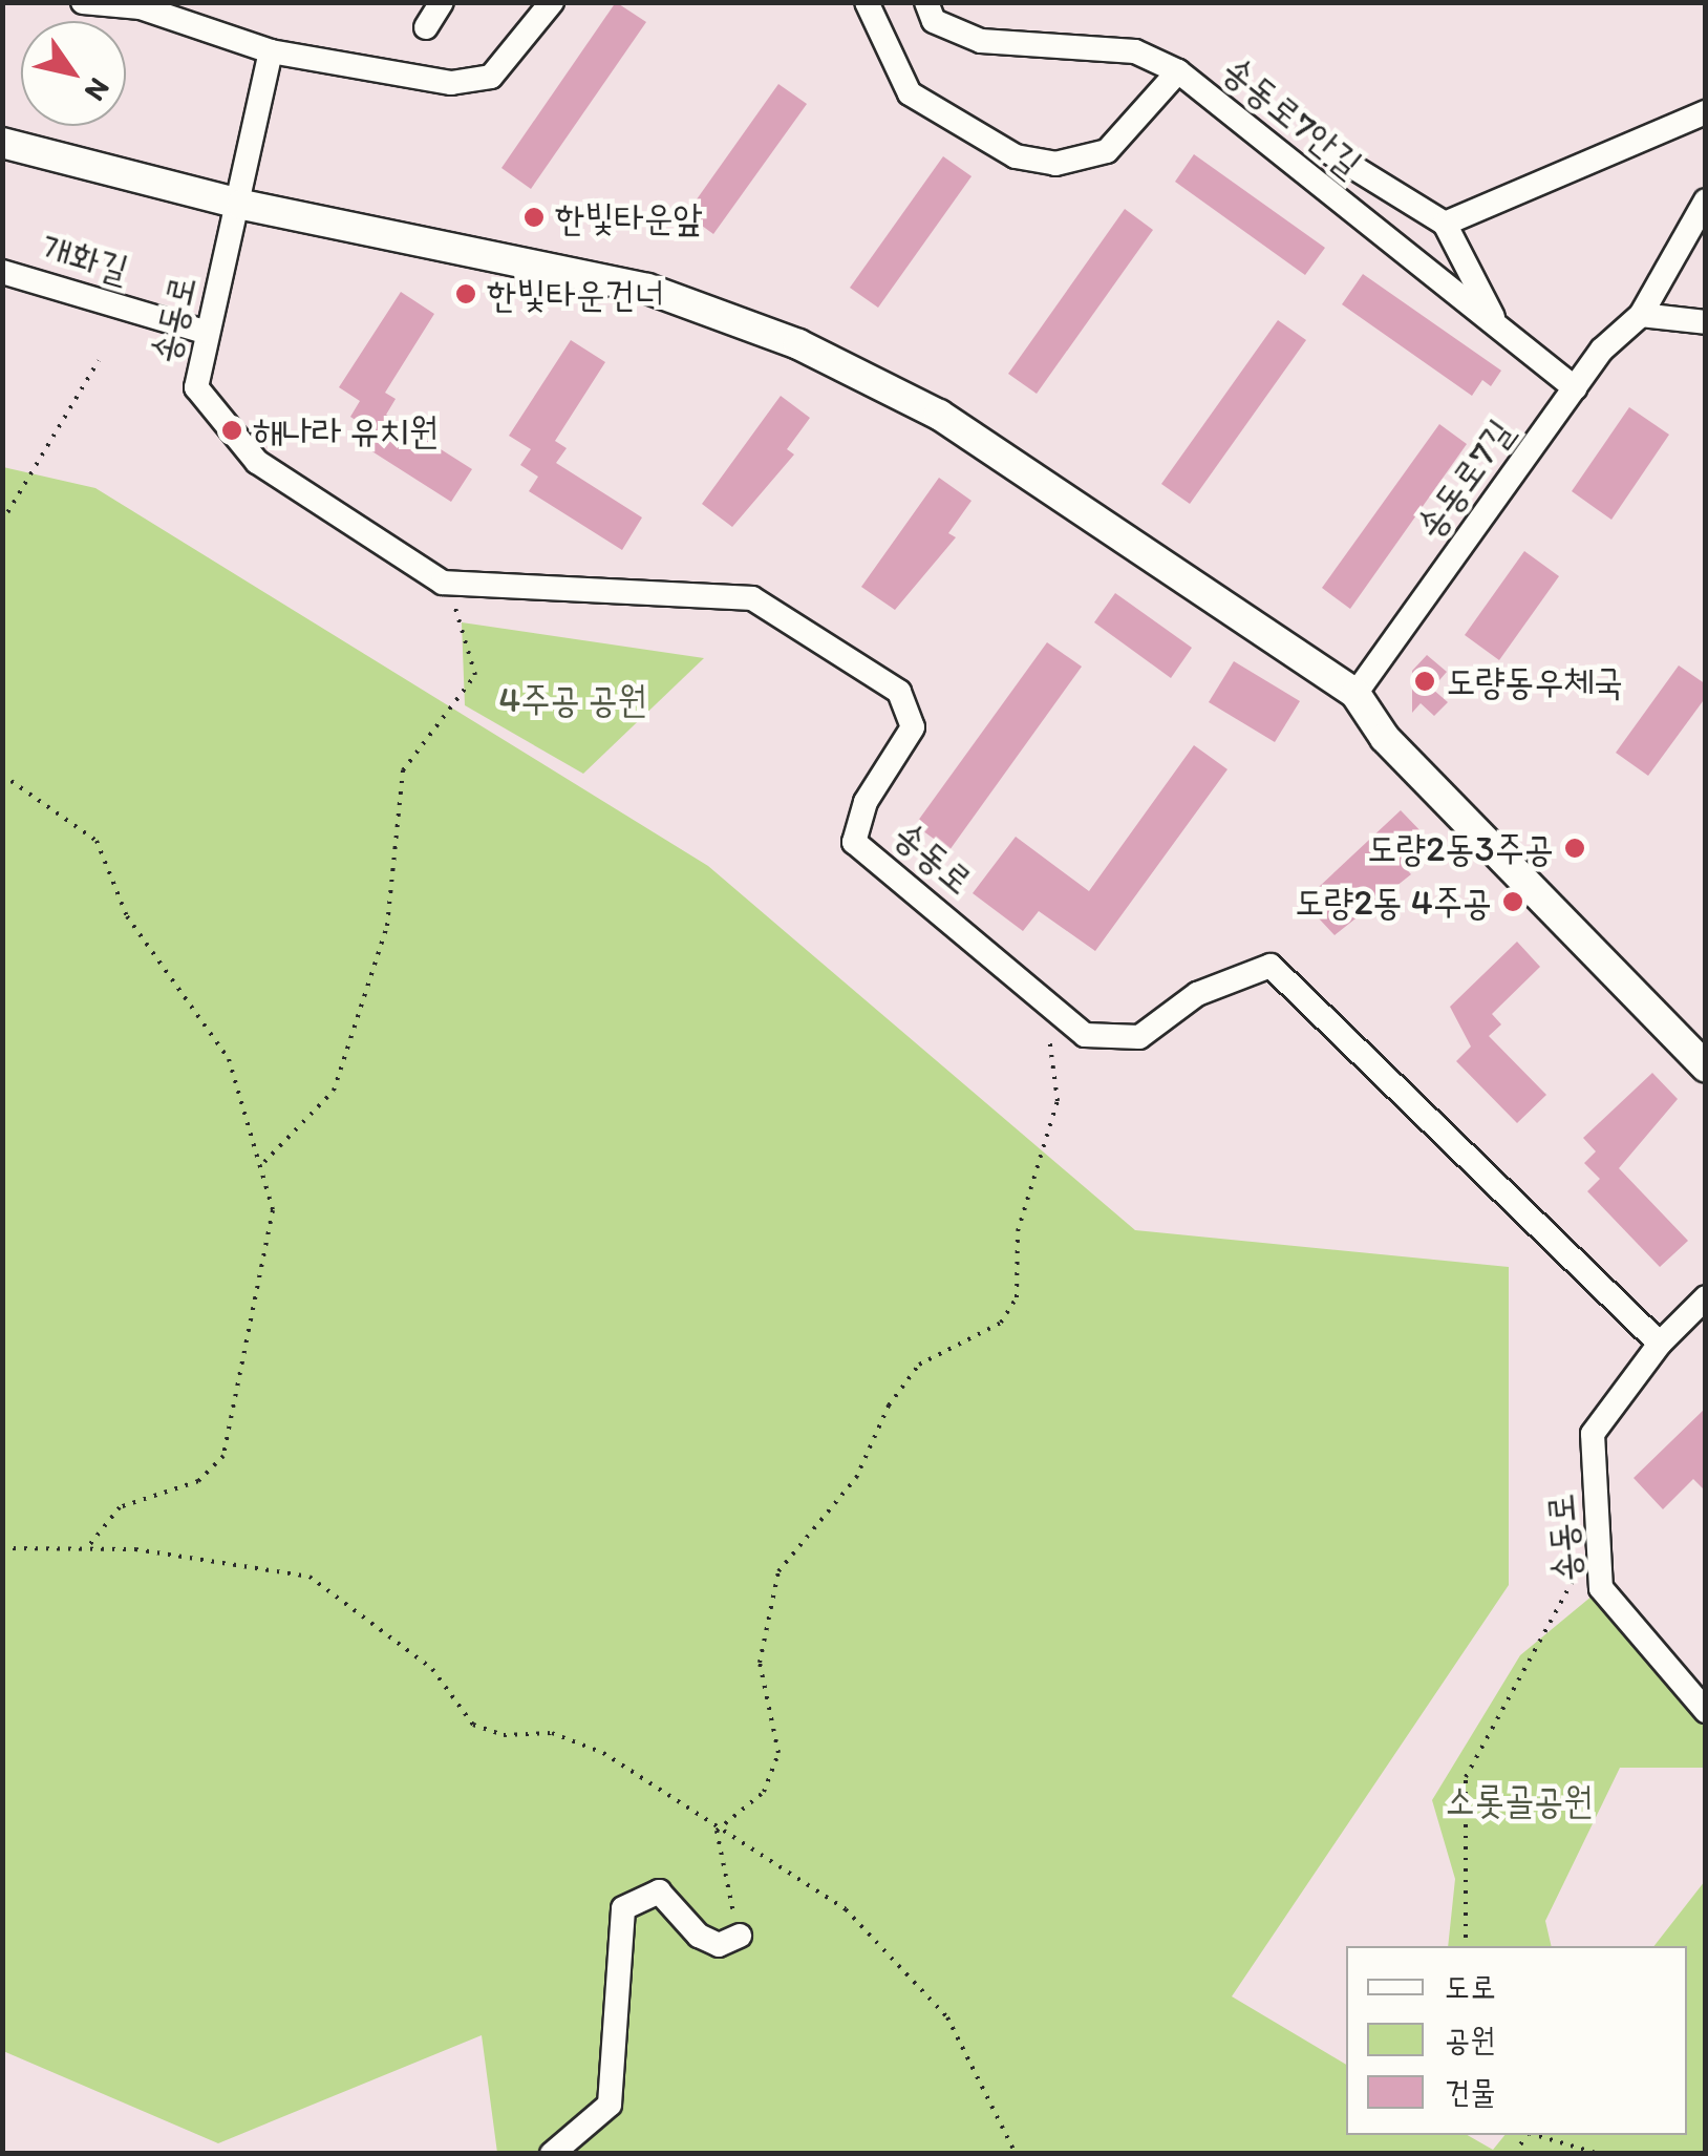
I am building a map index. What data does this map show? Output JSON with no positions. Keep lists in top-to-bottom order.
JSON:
{
  "streets": {
    "street": [
      "송동로7안길",
      "개화길",
      "송동로",
      "송동로7길"
    ]
  },
  "crossings": [
    ["송동로7안길", "송동로7길"],
    ["개화길", "송동로"]
  ],
  "parks": ["4주공 공원", "소롯골공원"],
  "places": [
    "한빛타운앞",
    "한빛타운건너",
    "해나라 유치원",
    "도량동우체국",
    "도량2동3주공",
    "도량2동 4주공"
  ],
  "legend": ["도로", "공원", "건물"],
  "north": "bottom right"
}
